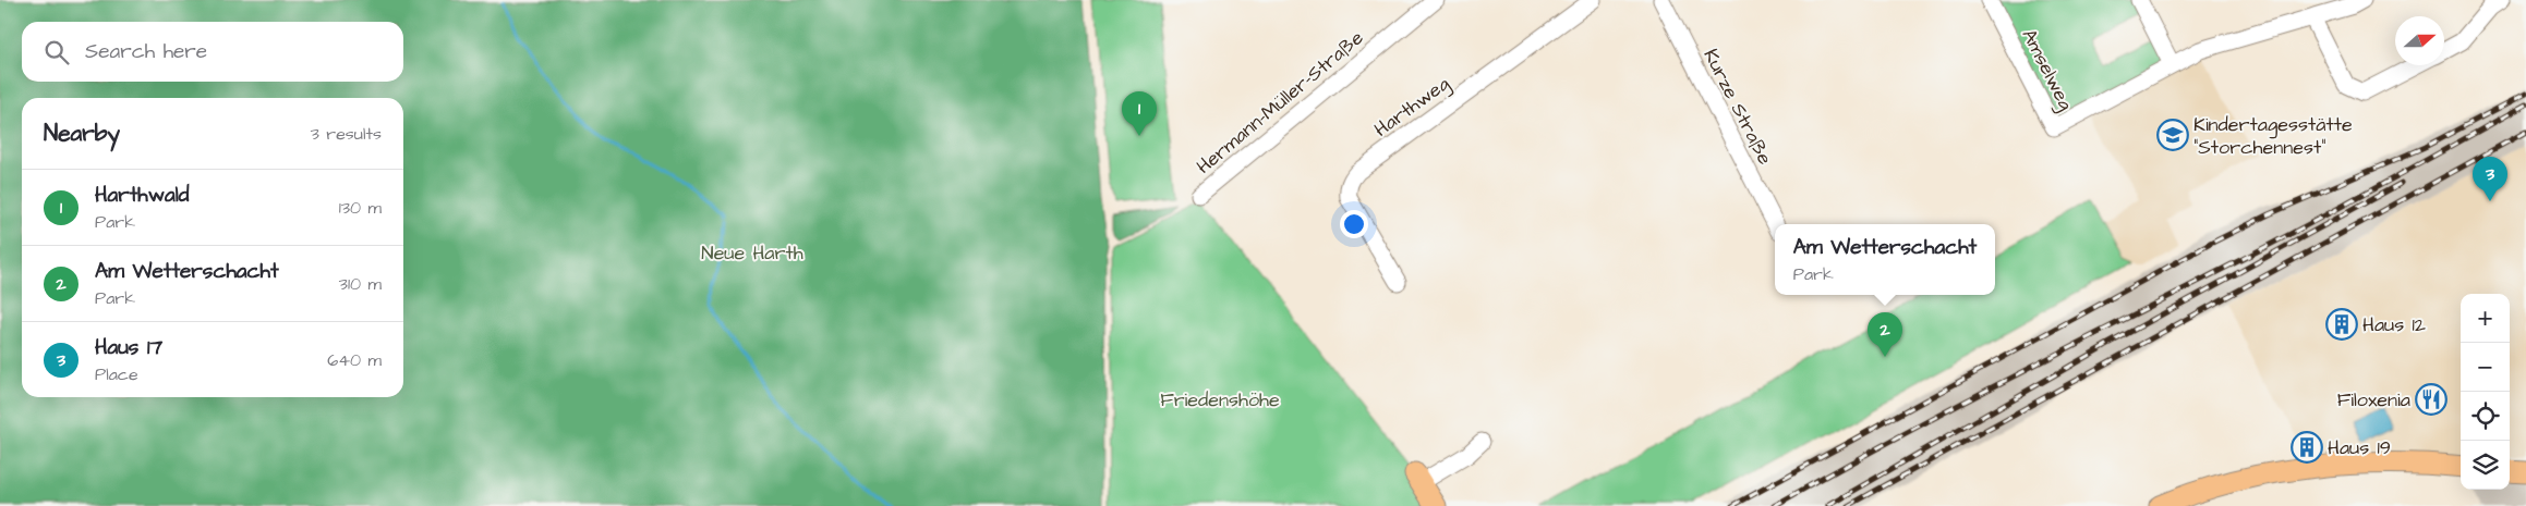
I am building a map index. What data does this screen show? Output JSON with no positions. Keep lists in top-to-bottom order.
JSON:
{
  "streets": {
    "street": [
      "Amselweg",
      "Hermann-Müller-Straße",
      "Harthweg",
      "Kurze Straße"
    ]
  },
  "parks": ["Neue Harth", "Friedenshöhe"],
  "places": {
    "school or university": ["Kindertagesstätte \"Storchennest\""],
    "building": ["Haus 12", "Haus 19"],
    "restaurant": ["Filoxenia"]
  },
  "north": "right",
  "page": {
    "search": "Search here",
    "pins": ["1", "3", "2"],
    "heading": ["Nearby", "3 results"],
    "list": [
      {
        "mark": "1",
        "name": "Harthwald",
        "note": "Park",
        "value": "130 m"
      },
      {
        "mark": "2",
        "name": "Am Wetterschacht",
        "note": "Park",
        "value": "310 m"
      },
      {
        "mark": "3",
        "name": "Haus 17",
        "note": "Place",
        "value": "640 m"
      }
    ],
    "popup": ["Am Wetterschacht", "Park"],
    "map_buttons": ["+", "−"]
  }
}
